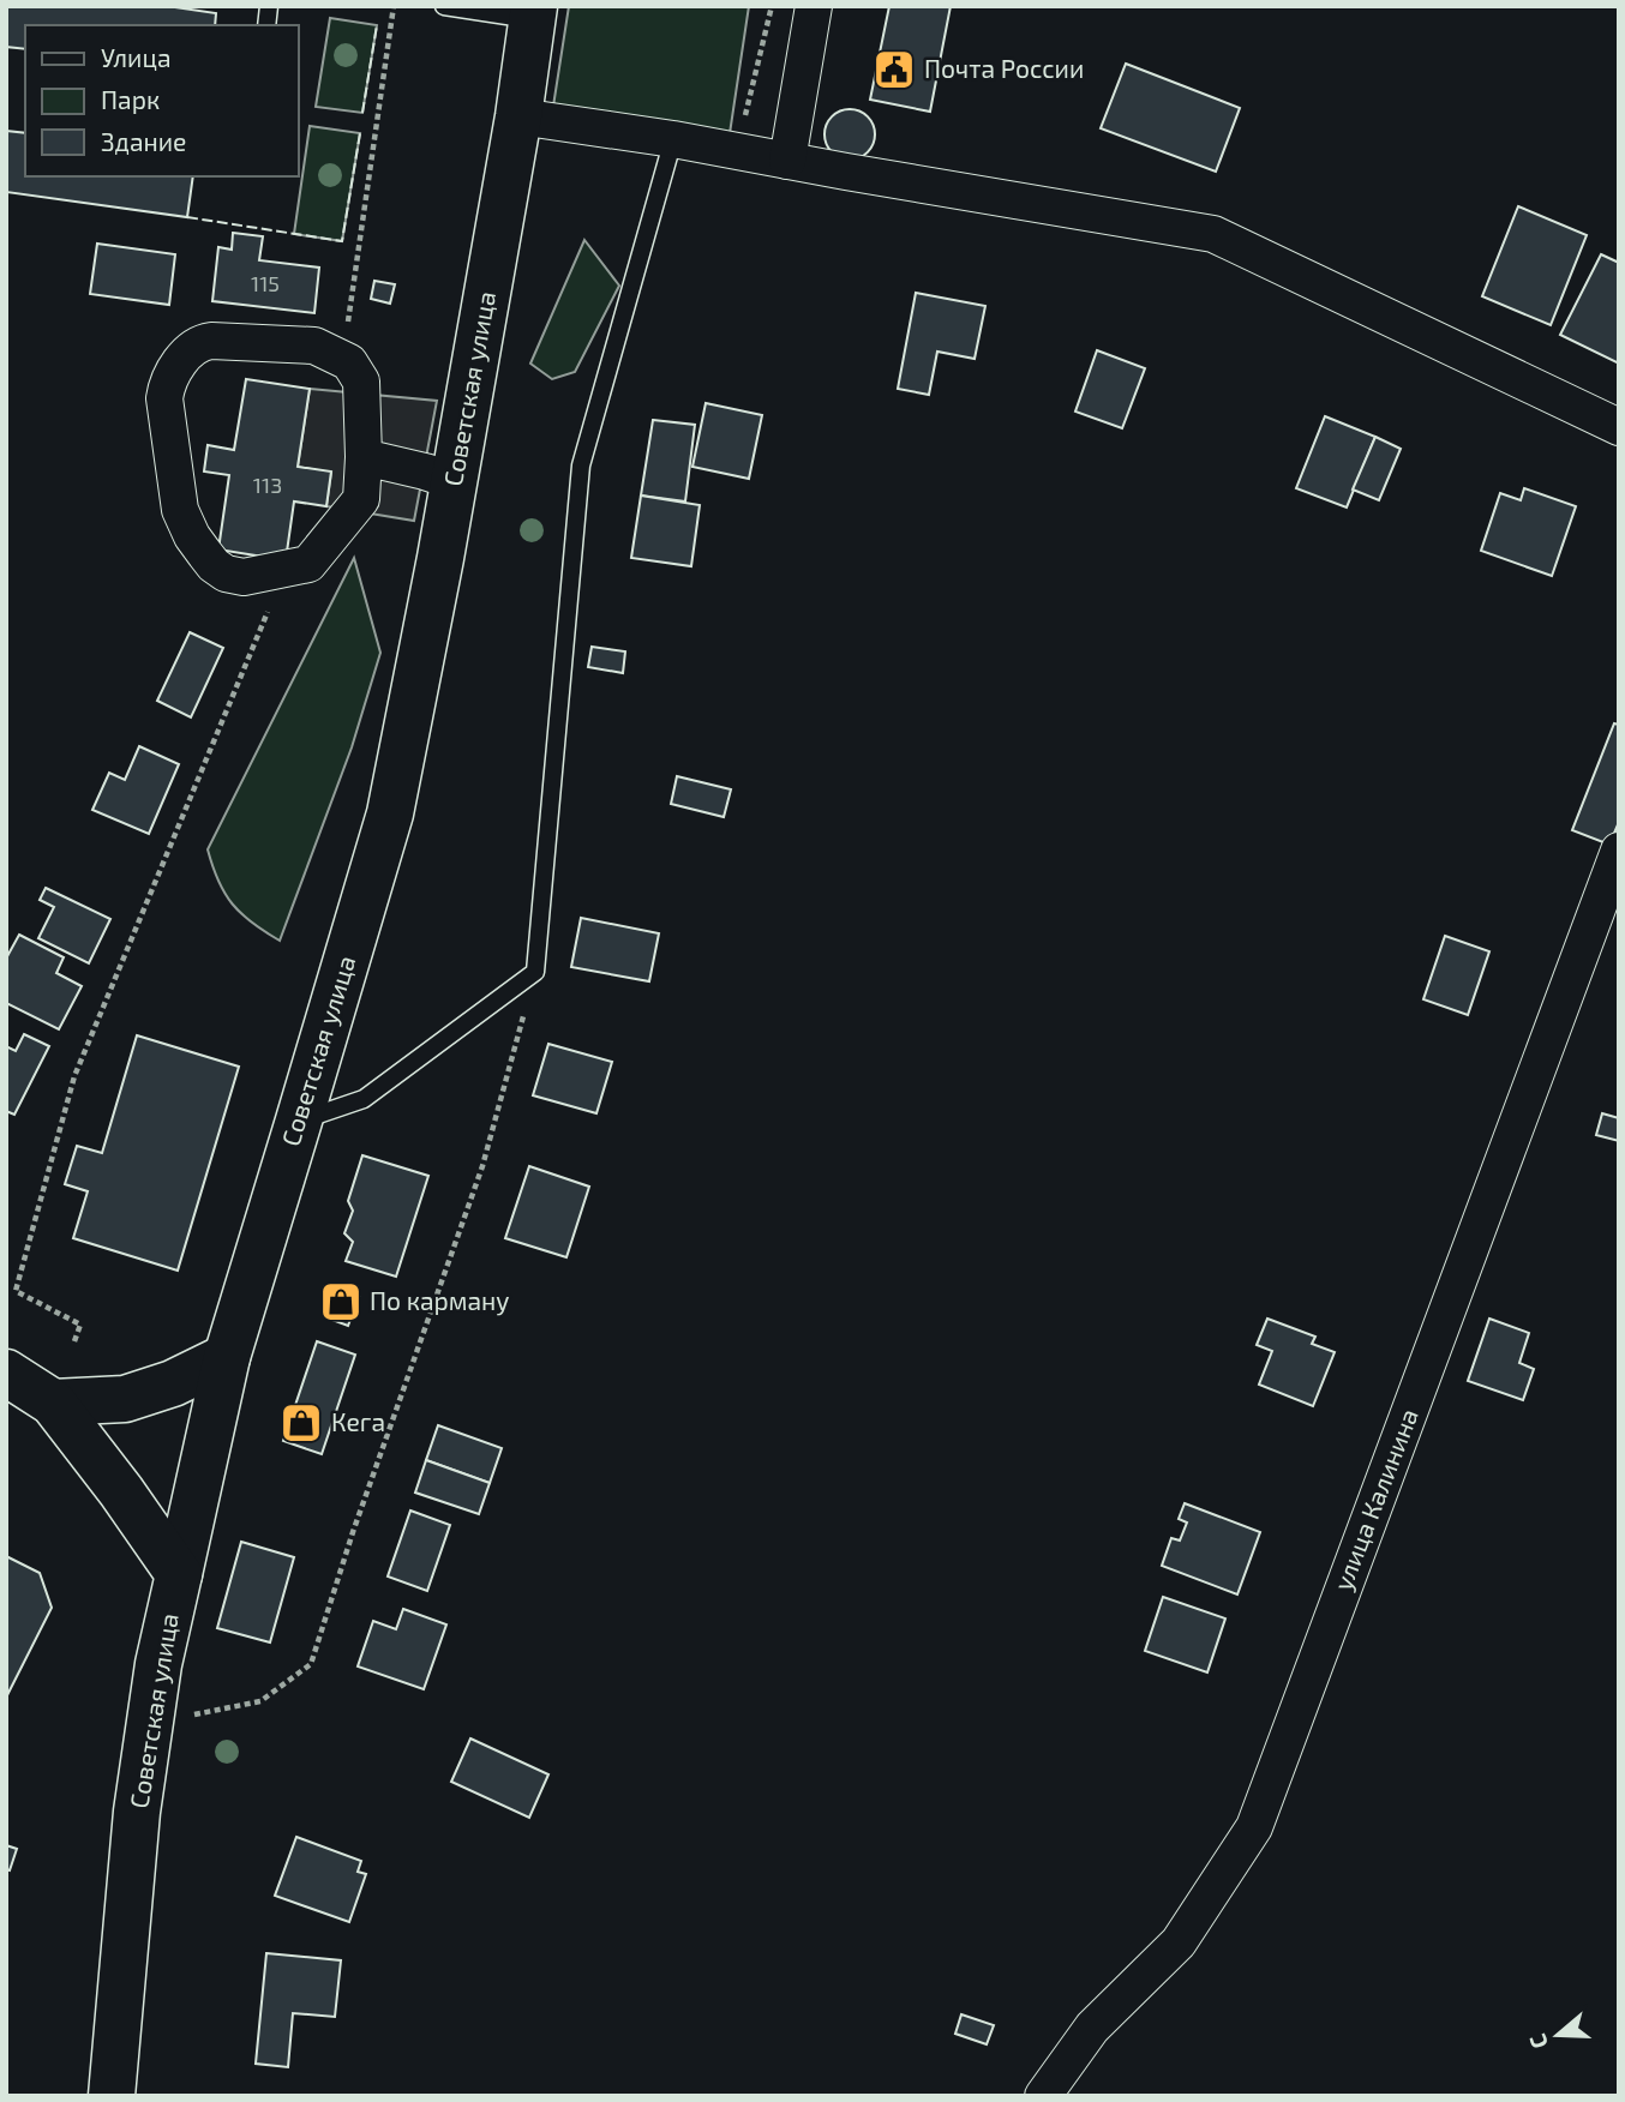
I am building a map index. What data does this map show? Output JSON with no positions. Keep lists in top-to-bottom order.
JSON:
{
  "streets": {
    "street": ["Советская улица", "улица Калинина"]
  },
  "places": {
    "public building": ["Почта России"],
    "shop": ["По карману", "Кега"]
  },
  "house_numbers": ["115", "113"],
  "legend": ["Улица", "Парк", "Здание"],
  "north": "left"
}
